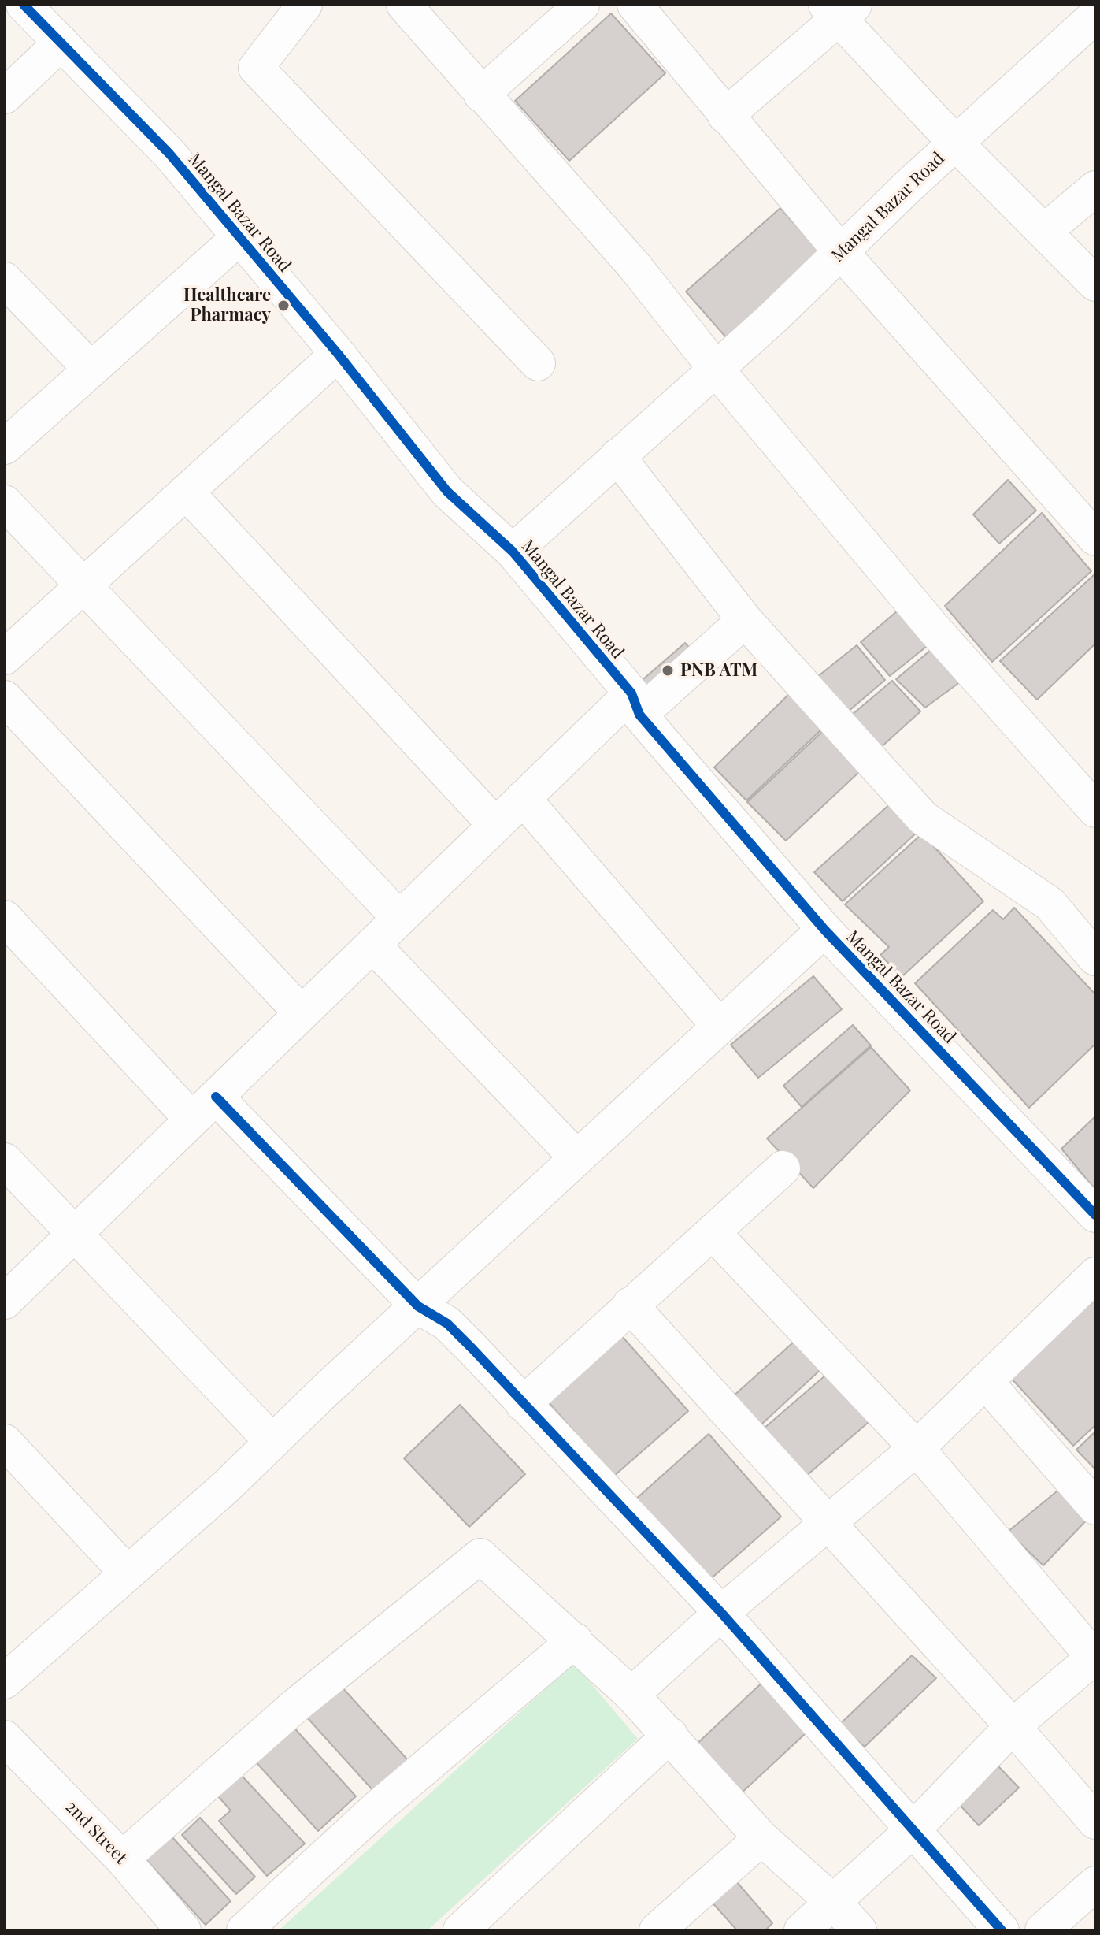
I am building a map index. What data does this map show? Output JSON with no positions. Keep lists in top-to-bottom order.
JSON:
{
  "streets": {
    "street": ["Mangal Bazar Road", "2nd Street"]
  },
  "places": ["Healthcare Pharmacy", "PNB ATM"]
}
